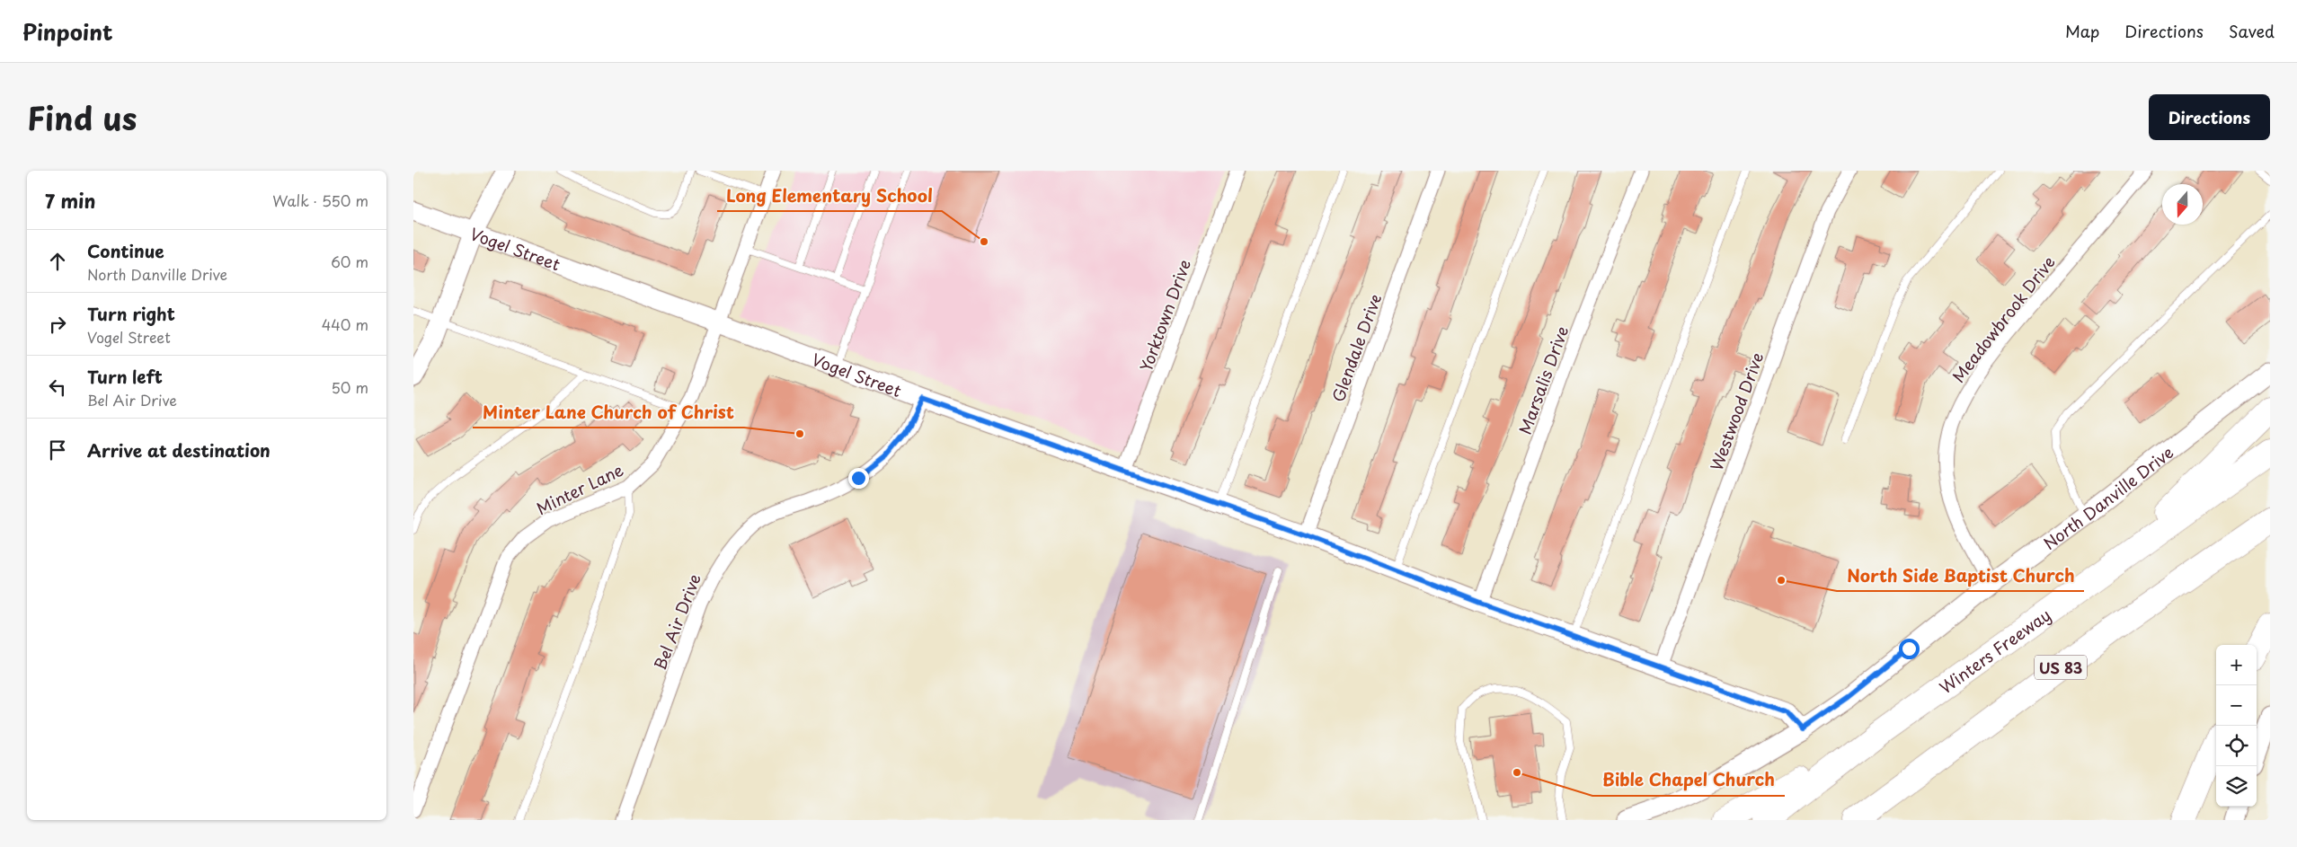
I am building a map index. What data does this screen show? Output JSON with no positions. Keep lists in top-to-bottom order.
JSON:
{
  "streets": {
    "highway": ["Winters Freeway", "US 83"],
    "street": [
      "Vogel Street",
      "Yorktown Drive",
      "Meadowbrook Drive",
      "Glendale Drive",
      "Marsalis Drive",
      "Westwood Drive",
      "Minter Lane",
      "North Danville Drive",
      "Bel Air Drive"
    ]
  },
  "crossings": [
    ["Vogel Street", "Yorktown Drive"],
    ["Vogel Street", "Glendale Drive"],
    ["Vogel Street", "Marsalis Drive"],
    ["Vogel Street", "Westwood Drive"],
    ["Vogel Street", "Minter Lane"],
    ["Vogel Street", "North Danville Drive"],
    ["Vogel Street", "Bel Air Drive"],
    ["Meadowbrook Drive", "North Danville Drive"]
  ],
  "places": [
    "Long Elementary School",
    "Minter Lane Church of Christ",
    "North Side Baptist Church",
    "Bible Chapel Church"
  ],
  "north": "bottom",
  "page": {
    "header": "Pinpoint",
    "nav": ["Map", "Directions", "Saved"],
    "title": "Find us",
    "buttons": "Directions",
    "heading": ["7 min", "Walk · 550 m"],
    "list": [
      ["Continue", "North Danville Drive", "60 m"],
      ["Turn right", "Vogel Street", "440 m"],
      ["Turn left", "Bel Air Drive", "50 m"],
      "Arrive at destination"
    ],
    "map_buttons": ["+", "−"]
  }
}
